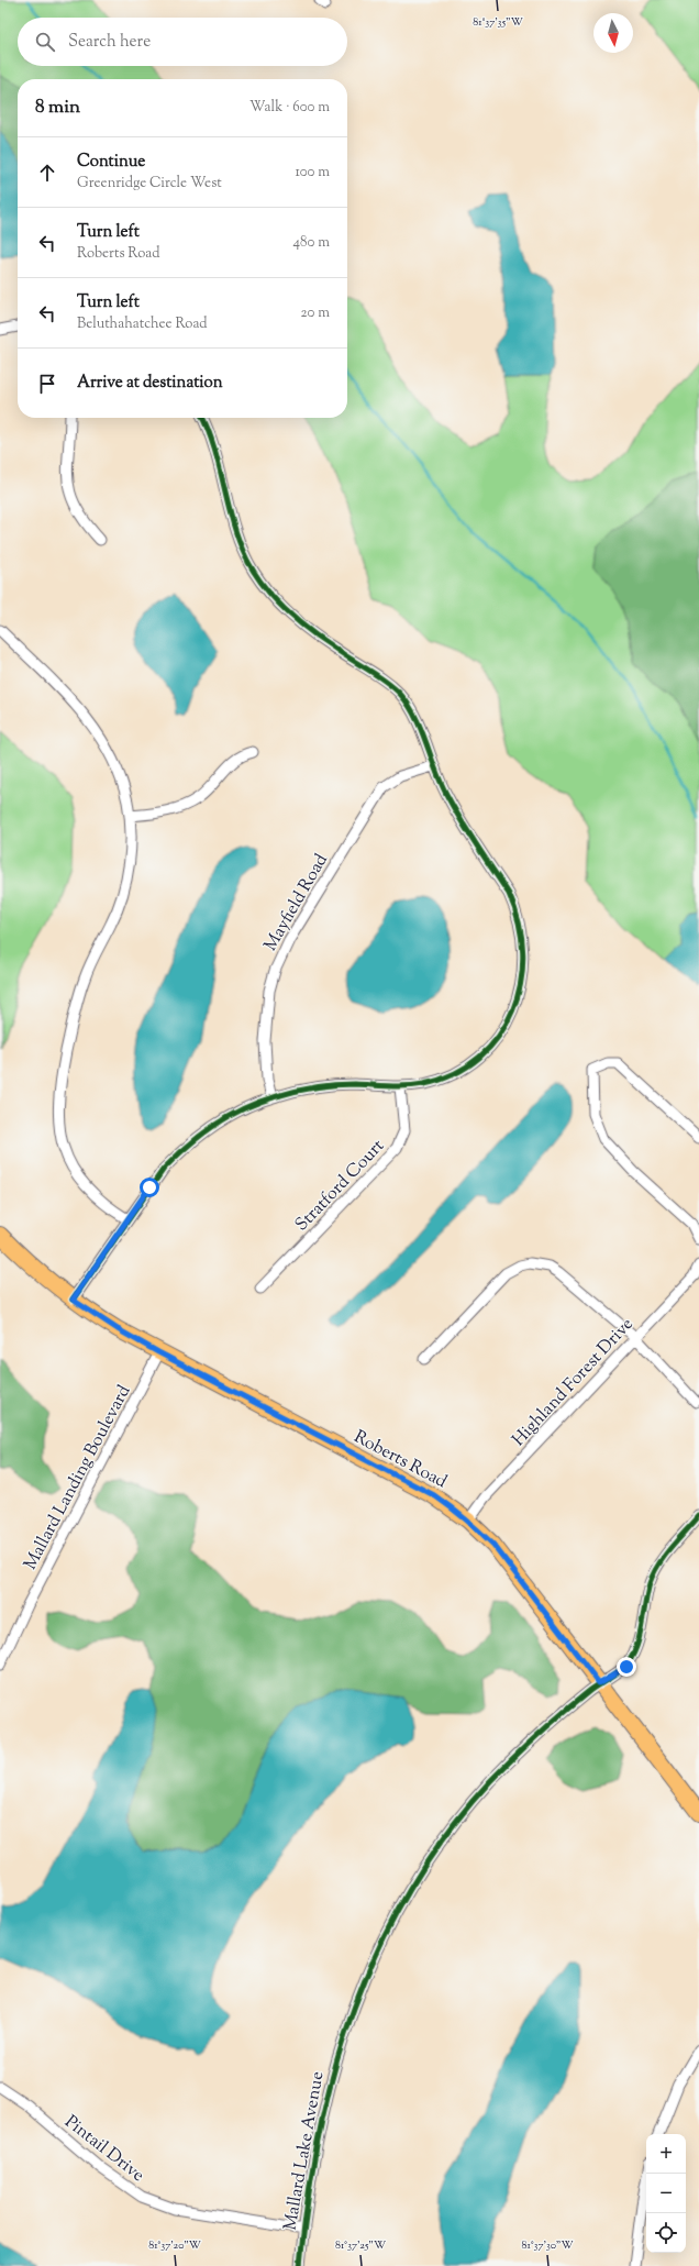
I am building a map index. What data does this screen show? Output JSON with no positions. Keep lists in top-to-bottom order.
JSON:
{
  "streets": {
    "main road": ["Roberts Road"],
    "street": [
      "Mayfield Road",
      "Stratford Court",
      "Highland Forest Drive",
      "Mallard Landing Boulevard",
      "Pintail Drive",
      "Mallard Lake Avenue"
    ]
  },
  "crossings": [
    ["Highland Forest Drive", "Roberts Road"],
    ["Roberts Road", "Mallard Landing Boulevard"],
    ["Roberts Road", "Mallard Lake Avenue"],
    ["Pintail Drive", "Mallard Lake Avenue"]
  ],
  "north": "bottom",
  "page": {
    "search": "Search here",
    "heading": ["8 min", "Walk · 600 m"],
    "list": [
      ["Continue", "Greenridge Circle West", "100 m"],
      ["Turn left", "Roberts Road", "480 m"],
      ["Turn left", "Beluthahatchee Road", "20 m"],
      "Arrive at destination"
    ],
    "map_buttons": ["+", "−"]
  },
  "coordinates": [
    "81°37'35\"W",
    "81°37'20\"W",
    "81°37'25\"W",
    "81°37'30\"W"
  ]
}
